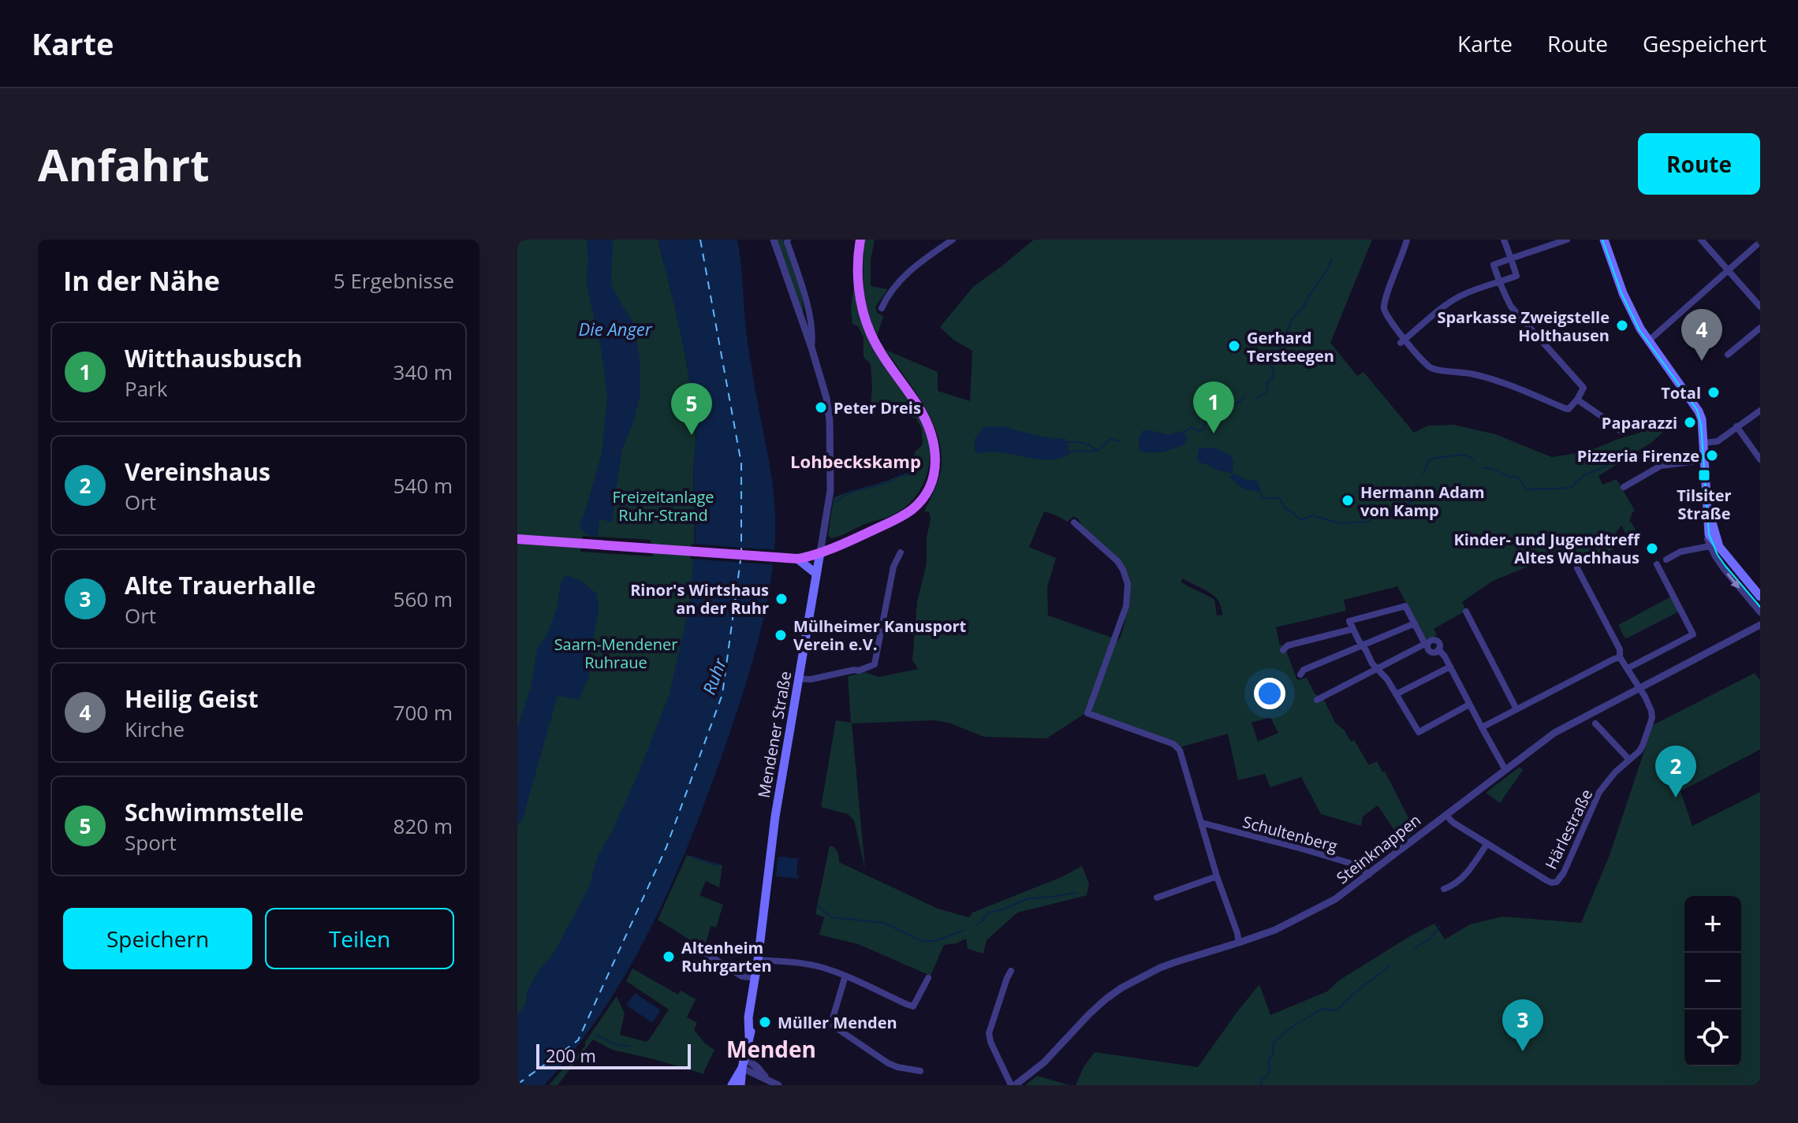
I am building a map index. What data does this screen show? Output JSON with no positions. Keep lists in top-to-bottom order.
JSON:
{
  "streets": {
    "main road": ["Mendener Straße"],
    "street": ["Härlestraße", "Schultenberg", "Steinknappen"]
  },
  "crossings": [
    ["Härlestraße", "Steinknappen"],
    ["Schultenberg", "Steinknappen"]
  ],
  "districts": ["Lohbeckskamp", "Menden"],
  "water": ["Die Anger", "Ruhr"],
  "parks": ["Freizeitanlage Ruhr-Strand", "Saarn-Mendener Ruhraue"],
  "places": {
    "other": [
      "Sparkasse Zweigstelle Holthausen",
      "Gerhard Tersteegen",
      "Total",
      "Peter Dreis",
      "Paparazzi",
      "Pizzeria Firenze",
      "Hermann Adam von Kamp",
      "Kinder- und Jugendtreff Altes Wachhaus",
      "Rinor's Wirtshaus an der Ruhr",
      "Mülheimer Kanusport Verein e.V.",
      "Altenheim Ruhrgarten",
      "Müller Menden"
    ],
    "transit": ["Tilsiter Straße"]
  },
  "scale_bar": "200 m",
  "page": {
    "header": "Karte",
    "nav": ["Karte", "Route", "Gespeichert"],
    "buttons": [
      "Route",
      ["Speichern", "Teilen"]
    ],
    "title": "Anfahrt",
    "heading": ["In der Nähe", "5 Ergebnisse"],
    "pins": [
      "4",
      "1",
      "5",
      "2",
      "3"
    ],
    "list": [
      {
        "mark": "1",
        "name": "Witthausbusch",
        "note": "Park",
        "value": "340 m"
      },
      {
        "mark": "2",
        "name": "Vereinshaus",
        "note": "Ort",
        "value": "540 m"
      },
      {
        "mark": "3",
        "name": "Alte Trauerhalle",
        "note": "Ort",
        "value": "560 m"
      },
      {
        "mark": "4",
        "name": "Heilig Geist",
        "note": "Kirche",
        "value": "700 m"
      },
      {
        "mark": "5",
        "name": "Schwimmstelle",
        "note": "Sport",
        "value": "820 m"
      }
    ],
    "map_buttons": ["+", "−"],
    "scale": "200 m"
  }
}
